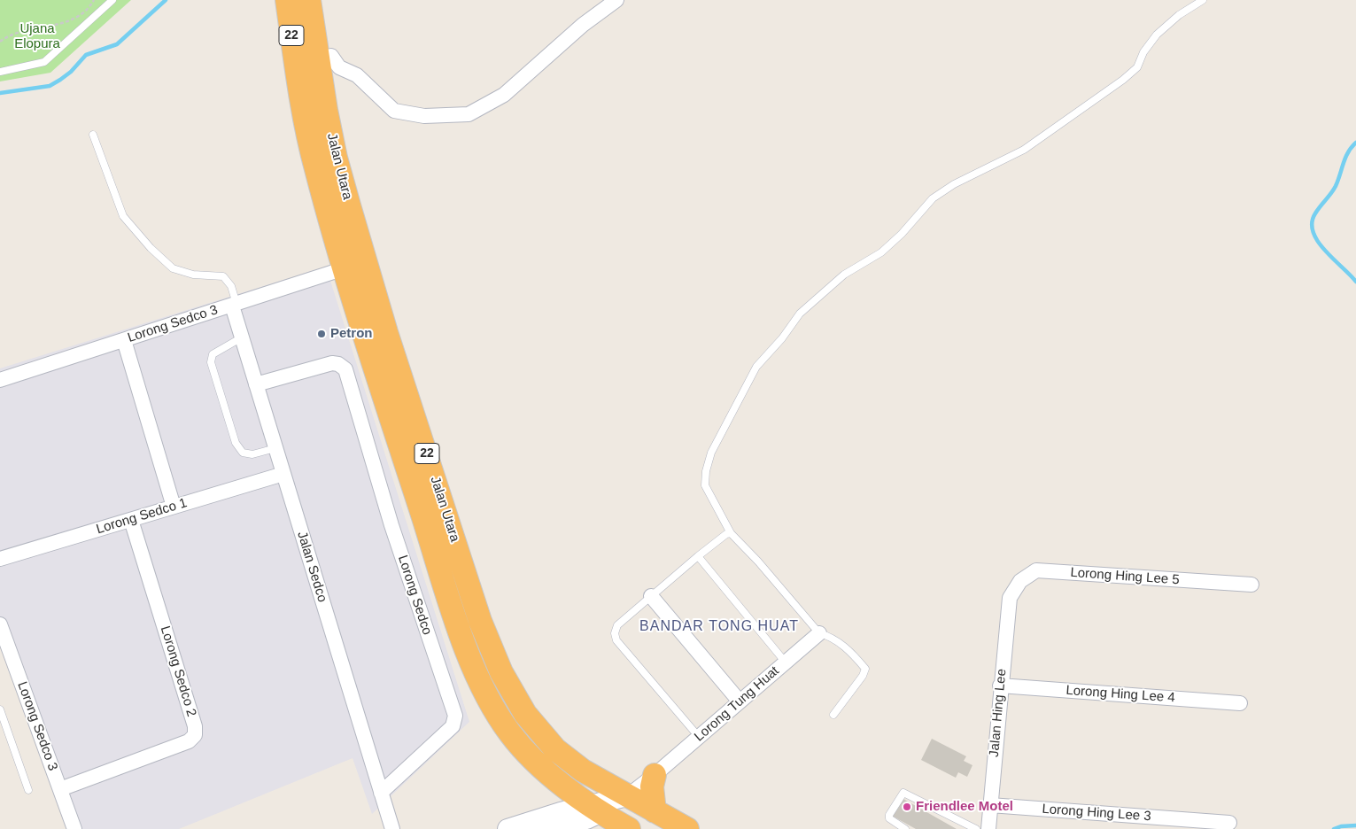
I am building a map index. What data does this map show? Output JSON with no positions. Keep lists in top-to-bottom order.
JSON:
{
  "streets": {
    "highway": ["22", "Jalan Utara"],
    "street": [
      "Lorong Sedco 3",
      "Lorong Sedco 1",
      "Jalan Sedco",
      "Lorong Hing Lee 5",
      "Lorong Sedco",
      "Lorong Sedco 2",
      "Lorong Hing Lee 4",
      "Lorong Tung Huat",
      "Jalan Hing Lee",
      "Lorong Hing Lee 3"
    ]
  },
  "crossings": [
    ["Jalan Utara", "Lorong Sedco 3"],
    ["Jalan Utara", "Lorong Tung Huat"],
    ["Lorong Sedco 3", "Jalan Sedco"],
    ["Lorong Sedco 3", "Lorong Sedco 2"],
    ["Lorong Sedco 1", "Jalan Sedco"],
    ["Lorong Sedco 1", "Lorong Sedco 2"],
    ["Jalan Sedco", "Lorong Sedco"],
    ["Lorong Hing Lee 5", "Jalan Hing Lee"],
    ["Lorong Hing Lee 4", "Jalan Hing Lee"],
    ["Jalan Hing Lee", "Lorong Hing Lee 3"]
  ],
  "districts": ["BANDAR TONG HUAT"],
  "parks": ["Ujana Elopura"],
  "places": ["Petron", "Friendlee Motel"]
}
